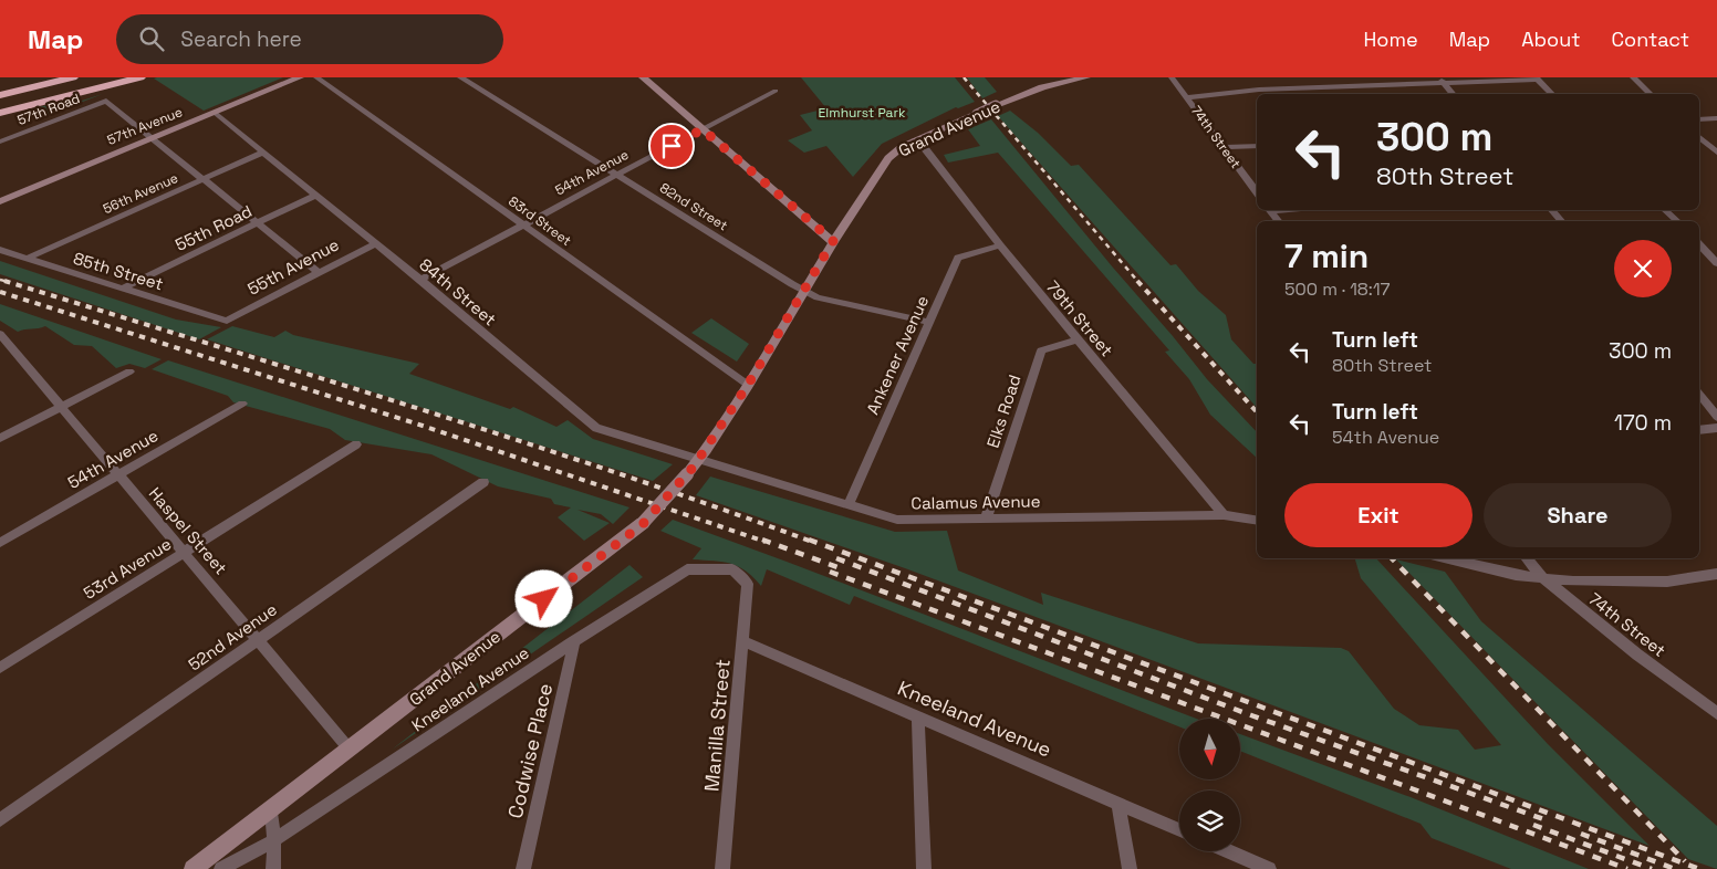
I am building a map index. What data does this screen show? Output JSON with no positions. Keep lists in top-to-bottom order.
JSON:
{
  "streets": {
    "main road": ["57th Avenue", "Grand Avenue"],
    "street": [
      "57th Road",
      "74th Street",
      "54th Avenue",
      "56th Avenue",
      "82nd Street",
      "83rd Street",
      "55th Road",
      "55th Avenue",
      "85th Street",
      "84th Street",
      "79th Street",
      "Ankener Avenue",
      "Elks Road",
      "Calamus Avenue",
      "Haspel Street",
      "53rd Avenue",
      "52nd Avenue",
      "Kneeland Avenue",
      "Manilla Street",
      "Codwise Place"
    ]
  },
  "crossings": [
    ["57th Road", "57th Avenue"],
    ["57th Avenue", "84th Street"],
    ["Grand Avenue", "82nd Street"],
    ["Grand Avenue", "83rd Street"],
    ["Grand Avenue", "84th Street"],
    ["Grand Avenue", "79th Street"],
    ["Grand Avenue", "Calamus Avenue"],
    ["Grand Avenue", "Haspel Street"],
    ["54th Avenue", "82nd Street"],
    ["54th Avenue", "83rd Street"],
    ["54th Avenue", "84th Street"],
    ["54th Avenue", "Haspel Street"],
    ["56th Avenue", "85th Street"],
    ["56th Avenue", "84th Street"],
    ["82nd Street", "Ankener Avenue"],
    ["55th Road", "85th Street"],
    ["55th Road", "84th Street"],
    ["55th Avenue", "85th Street"],
    ["55th Avenue", "84th Street"],
    ["84th Street", "Calamus Avenue"],
    ["79th Street", "Ankener Avenue"],
    ["79th Street", "Elks Road"],
    ["79th Street", "Calamus Avenue"],
    ["Ankener Avenue", "Calamus Avenue"],
    ["Elks Road", "Calamus Avenue"],
    ["Haspel Street", "53rd Avenue"],
    ["Haspel Street", "52nd Avenue"],
    ["Kneeland Avenue", "Manilla Street"],
    ["Kneeland Avenue", "Codwise Place"]
  ],
  "parks": ["Elmhurst Park"],
  "north": "bottom",
  "page": {
    "header": "Map",
    "search": "Search here",
    "nav": [
      "Home",
      "Map",
      "About",
      "Contact"
    ],
    "turn": ["300 m", "80th Street"],
    "heading": ["7 min", "500 m · 18:17"],
    "list": [
      {
        "name": "Turn left",
        "note": "80th Street",
        "value": "300 m"
      },
      {
        "name": "Turn left",
        "note": "54th Avenue",
        "value": "170 m"
      }
    ],
    "buttons": ["Exit", "Share"]
  }
}
